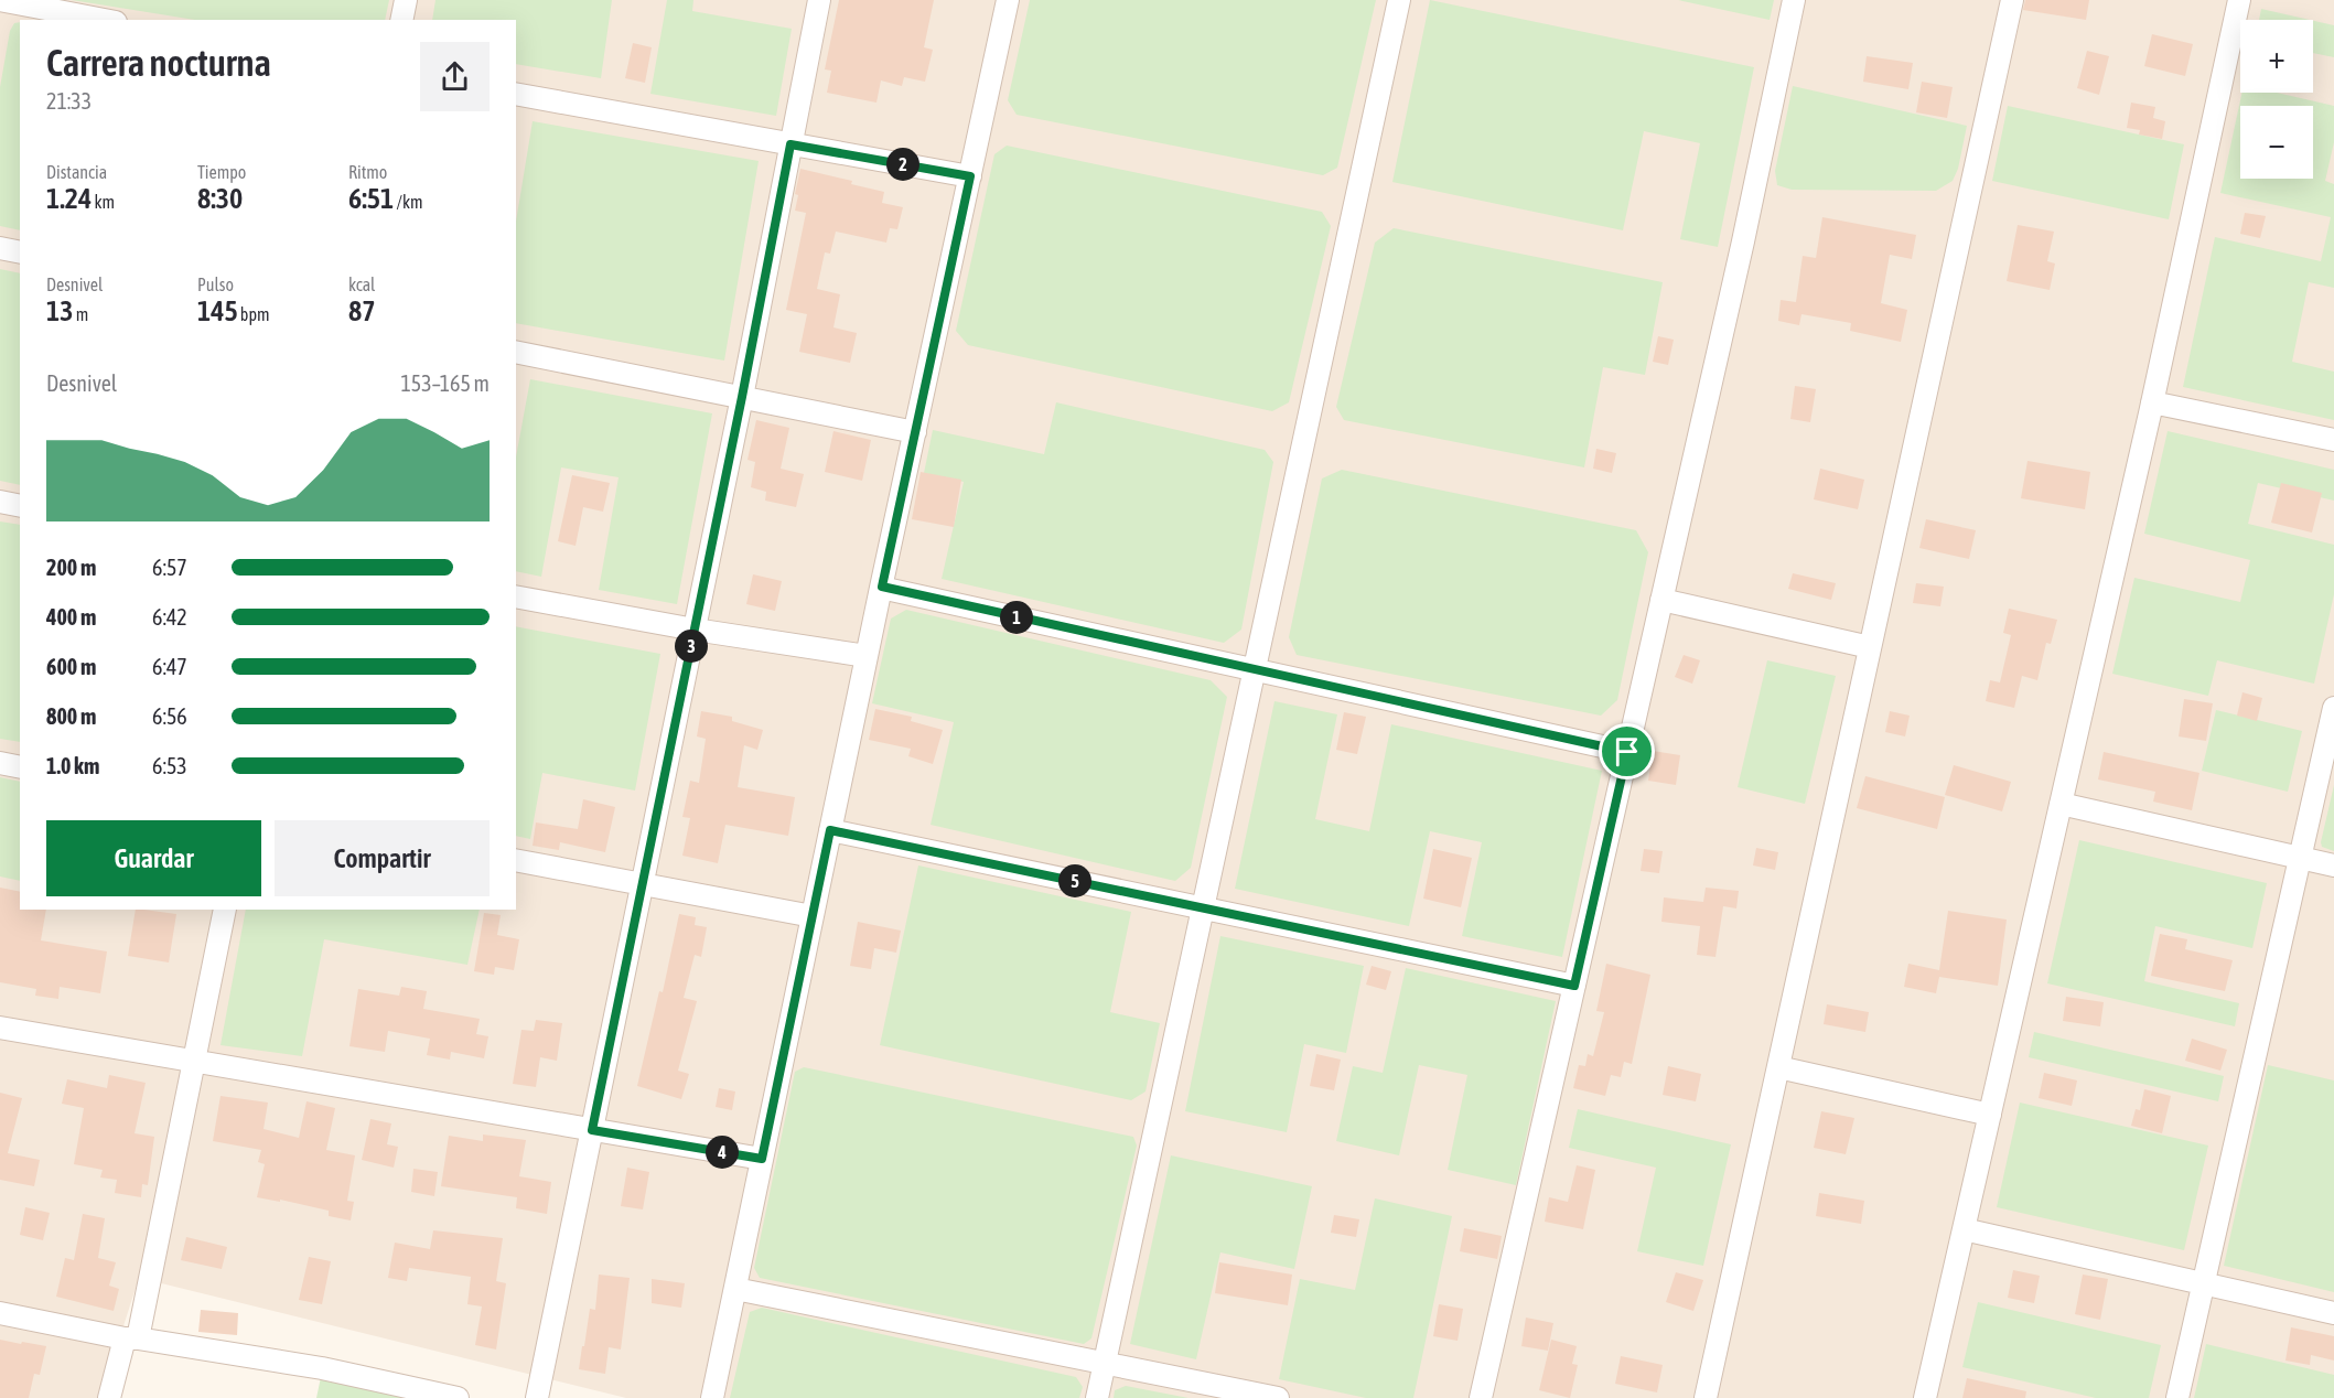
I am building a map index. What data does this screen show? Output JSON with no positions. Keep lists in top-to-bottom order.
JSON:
{
  "page": {
    "map_buttons": ["+", "−"],
    "heading": ["Carrera nocturna", "21:33"],
    "stats": [
      ["Distancia", "1.24 km"],
      ["Tiempo", "8:30"],
      ["Ritmo", "6:51 /km"],
      ["Desnivel", "13 m"],
      ["Pulso", "145 bpm"],
      ["kcal", "87"]
    ],
    "pins": [
      "2",
      "1",
      "3",
      "5",
      "4"
    ],
    "chart": ["Desnivel", "153–165 m"],
    "list": [
      {
        "name": "200 m",
        "note": "6:57"
      },
      {
        "name": "400 m",
        "note": "6:42"
      },
      {
        "name": "600 m",
        "note": "6:47"
      },
      {
        "name": "800 m",
        "note": "6:56"
      },
      {
        "name": "1.0 km",
        "note": "6:53"
      }
    ],
    "buttons": ["Guardar", "Compartir"]
  }
}
